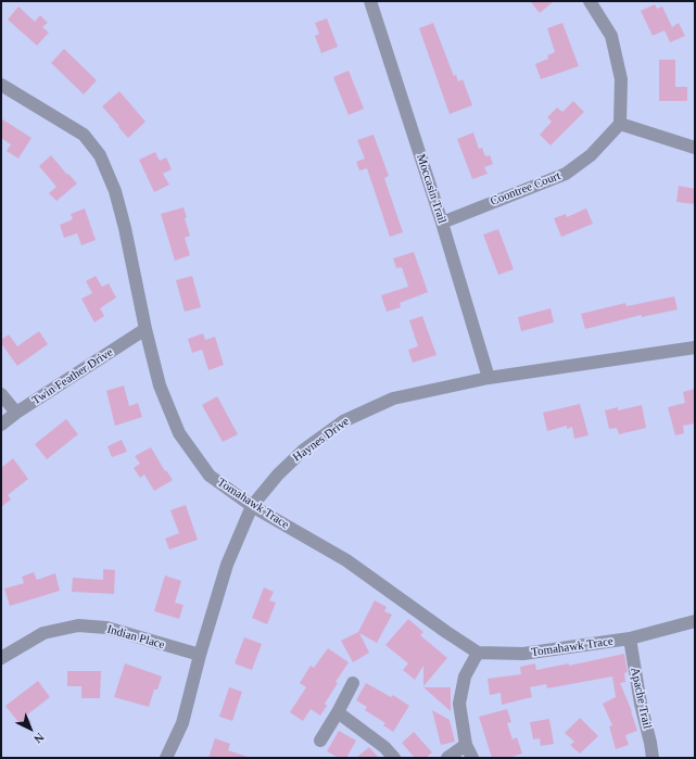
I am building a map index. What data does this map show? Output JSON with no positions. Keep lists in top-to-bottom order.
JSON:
{
  "streets": {
    "street": [
      "Moccasin Trail",
      "Coontree Court",
      "Twin Feather Drive",
      "Haynes Drive",
      "Tomahawk Trace",
      "Indian Place",
      "Apache Trail"
    ]
  },
  "crossings": [
    ["Moccasin Trail", "Coontree Court"],
    ["Moccasin Trail", "Haynes Drive"],
    ["Twin Feather Drive", "Tomahawk Trace"],
    ["Haynes Drive", "Tomahawk Trace"],
    ["Haynes Drive", "Indian Place"],
    ["Tomahawk Trace", "Apache Trail"]
  ],
  "north": "bottom right"
}
